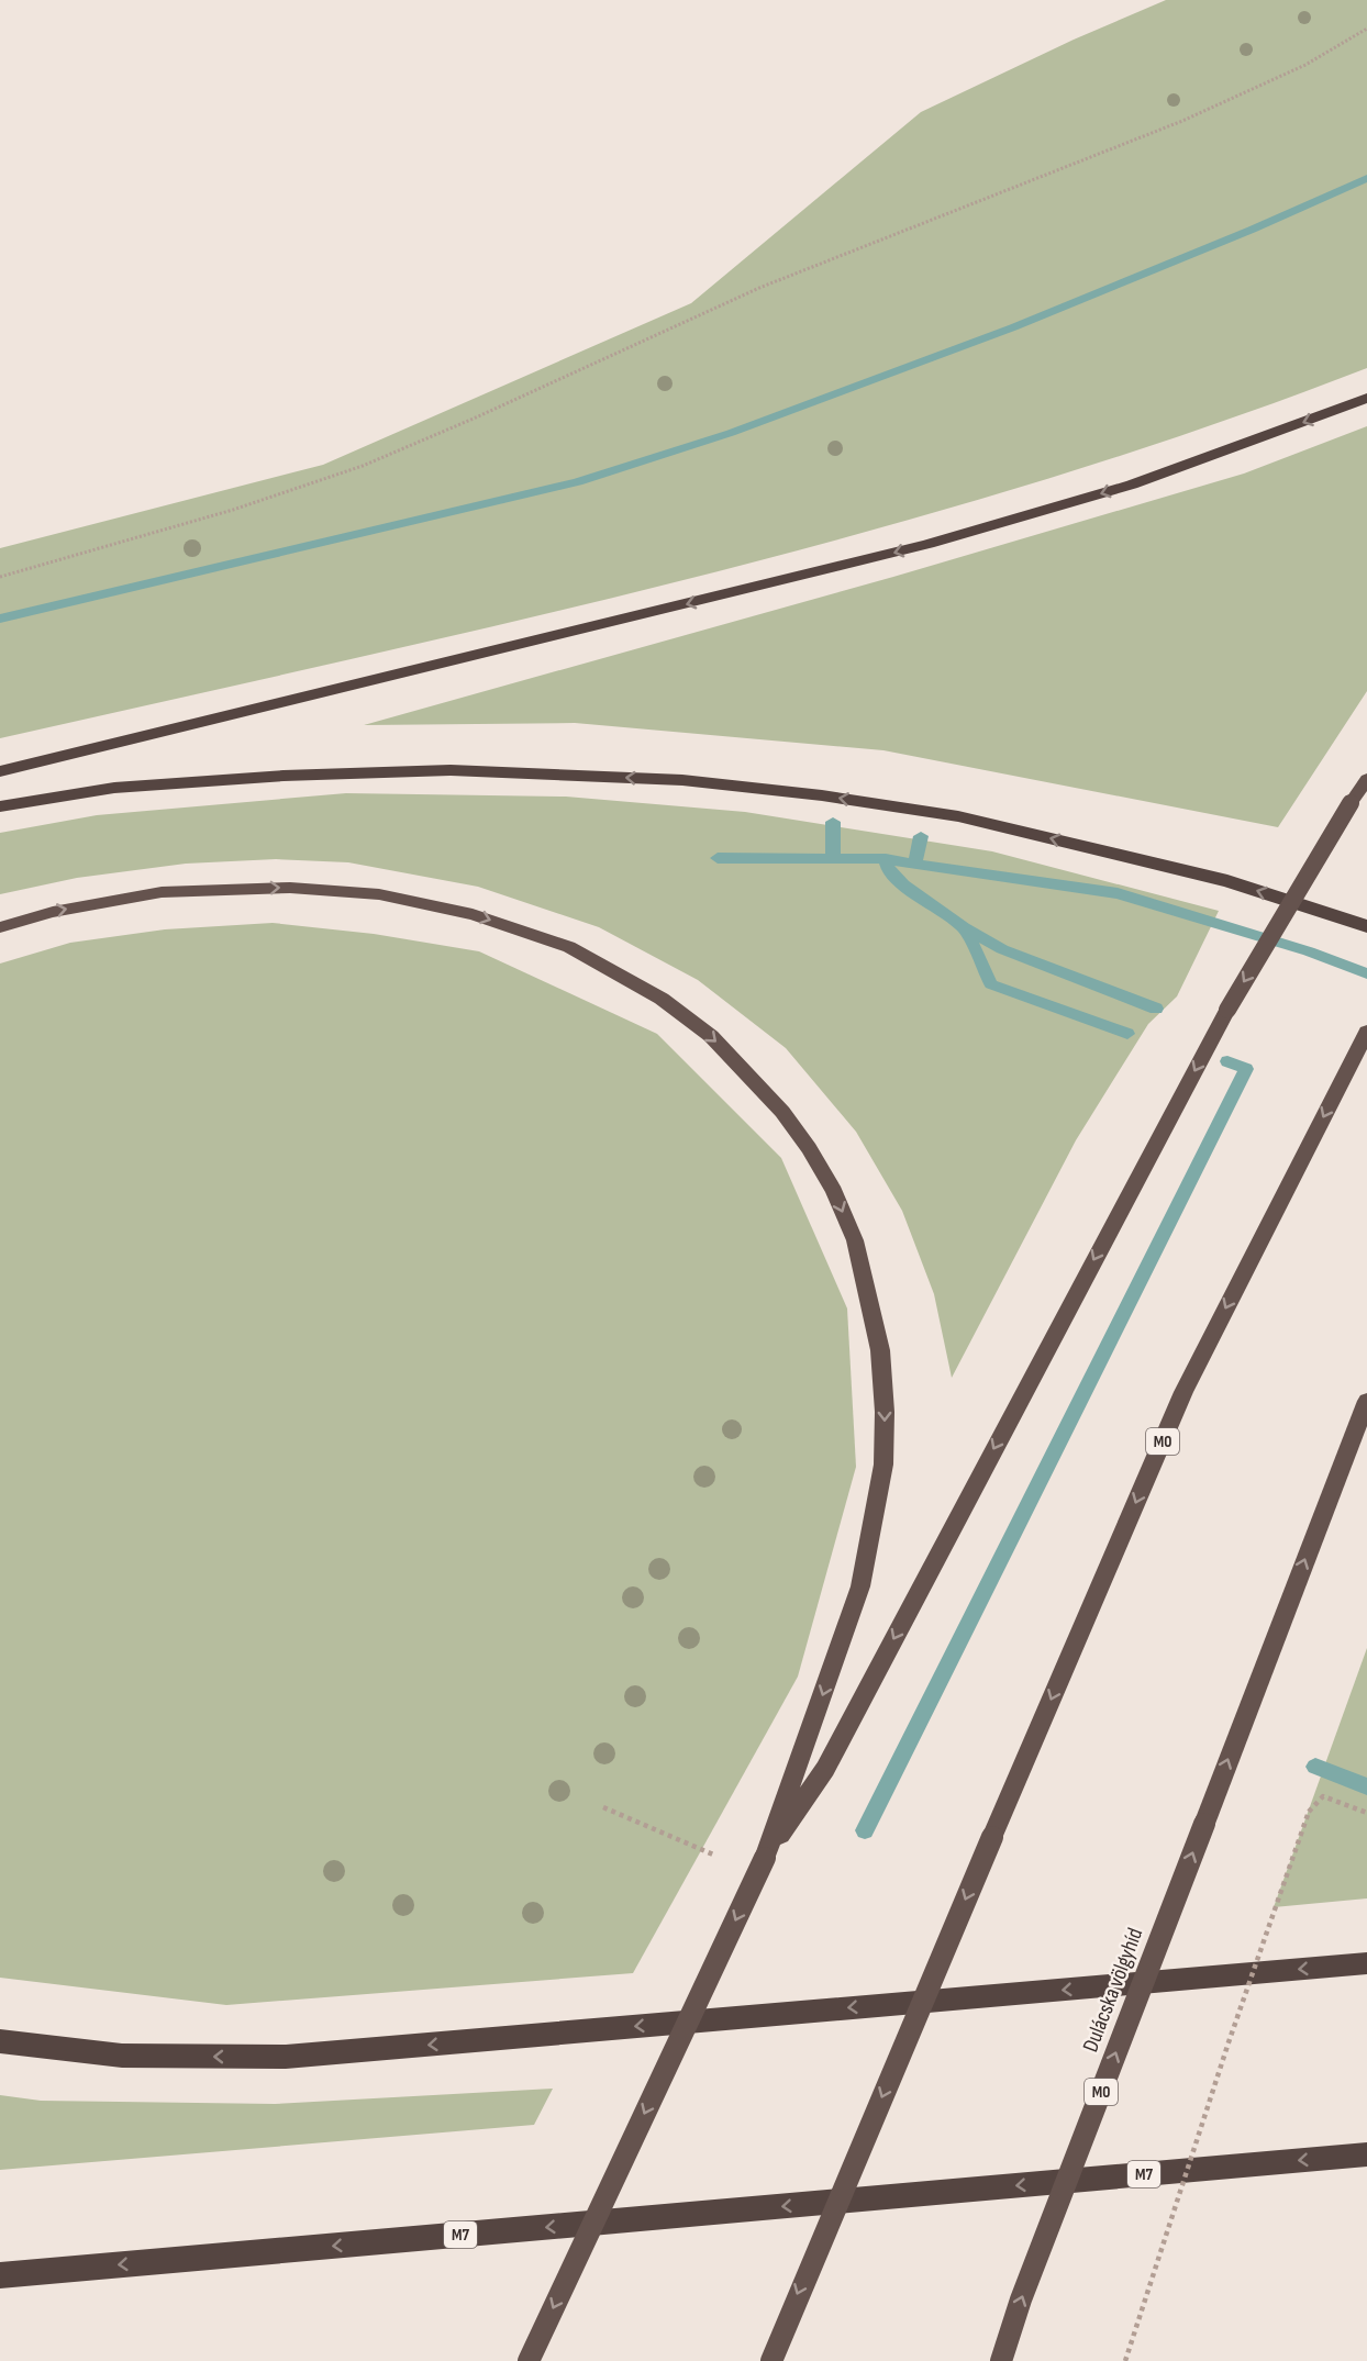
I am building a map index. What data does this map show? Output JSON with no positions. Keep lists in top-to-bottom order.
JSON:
{
  "streets": {
    "highway": ["M0", "Dulácska völgyhíd", "M7"]
  },
  "one_way": ["Dulácska völgyhíd"]
}
